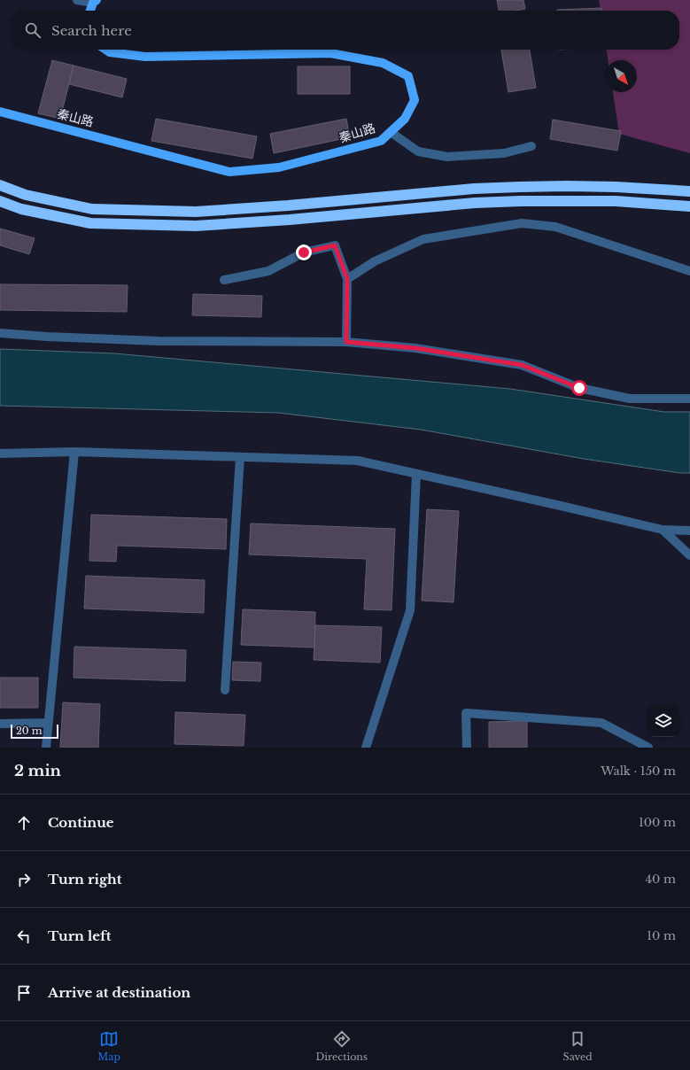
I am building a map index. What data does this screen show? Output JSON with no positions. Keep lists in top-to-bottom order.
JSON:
{
  "streets": {
    "main road": ["秦山路"]
  },
  "scale_bar": "20 m",
  "north": "bottom right",
  "page": {
    "search": "Search here",
    "scale": "20 m",
    "heading": ["2 min", "Walk · 150 m"],
    "list": [
      ["Continue", "100 m"],
      ["Turn right", "40 m"],
      ["Turn left", "10 m"],
      "Arrive at destination"
    ],
    "nav": ["Map", "Directions", "Saved"]
  }
}
